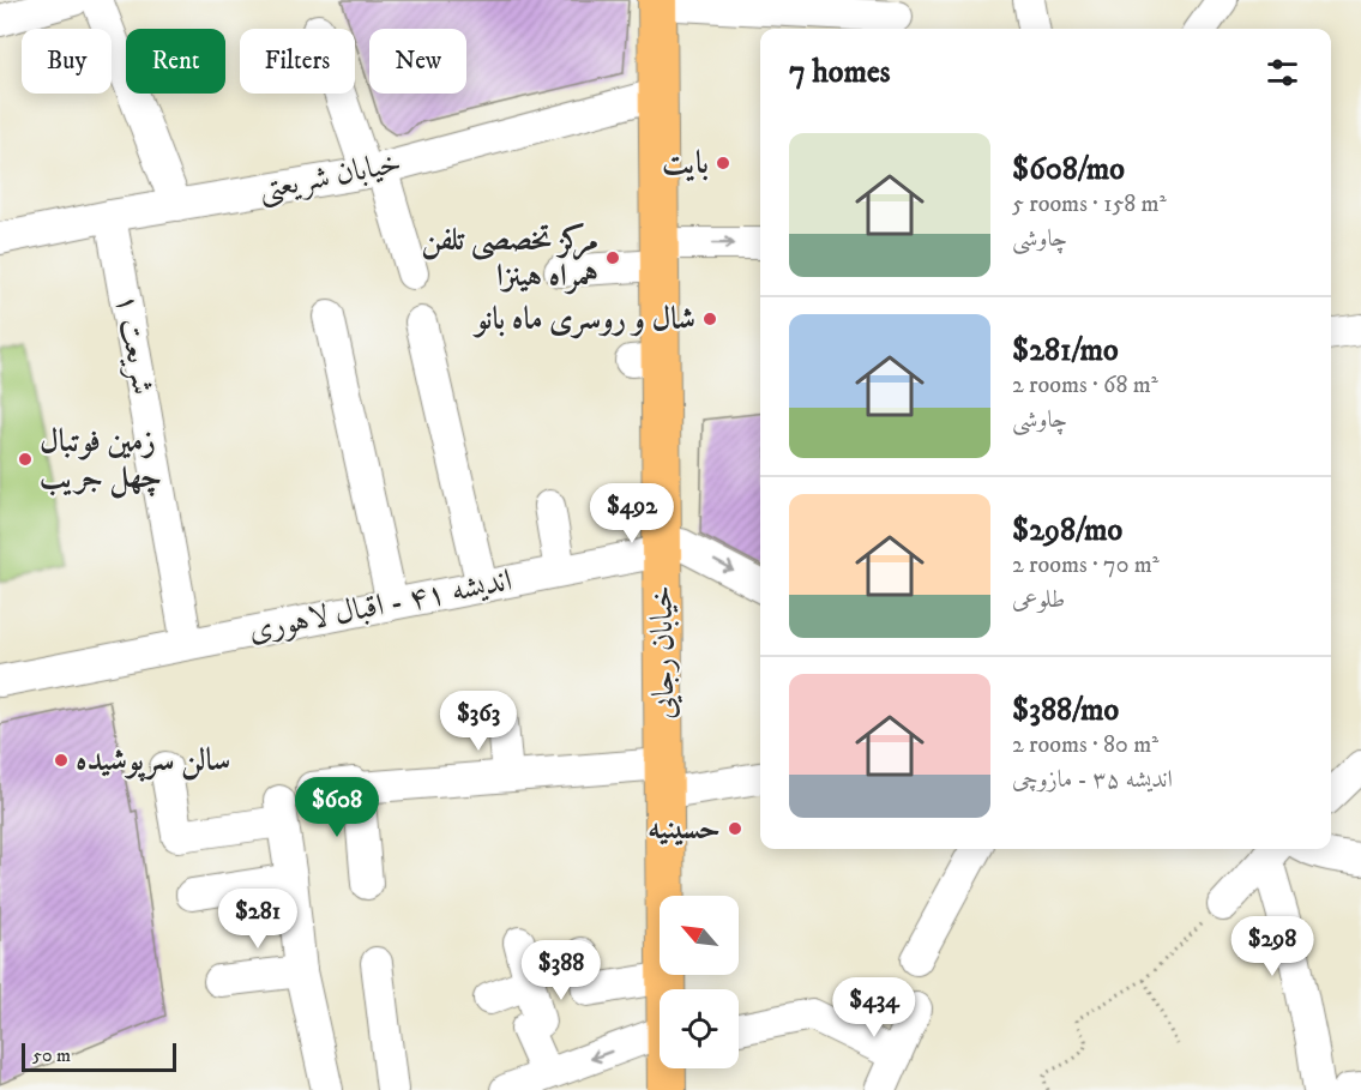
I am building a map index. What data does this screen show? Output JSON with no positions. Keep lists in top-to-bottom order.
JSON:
{
  "streets": {
    "main road": ["خیابان رجایی"],
    "street": ["خیابان شریعتی", "شریعت ۱", "اندیشه ۴۱ - اقبال لاهوری"]
  },
  "crossings": [
    ["خیابان شریعتی", "شریعت ۱"],
    ["خیابان شریعتی", "خیابان رجایی"],
    ["شریعت ۱", "اندیشه ۴۱ - اقبال لاهوری"],
    ["اندیشه ۴۱ - اقبال لاهوری", "خیابان رجایی"]
  ],
  "places": [
    "بایت",
    "مرکز تخصصی تلفن همراه هینزا",
    "شال و روسری ماه بانو",
    "زمین فوتبال چهل جریب",
    "سالن سرپوشیده",
    "حسینیه"
  ],
  "scale_bar": "50 m",
  "north": "top left",
  "page": {
    "chip": [
      "Buy",
      "Rent",
      "Filters",
      "New"
    ],
    "heading": "7 homes",
    "list": [
      {
        "name": "$608/mo",
        "note": "5 rooms · 158 m² · چاوشی"
      },
      {
        "name": "$281/mo",
        "note": "2 rooms · 68 m² · چاوشی"
      },
      {
        "name": "$298/mo",
        "note": "2 rooms · 70 m² · طلوعی"
      },
      {
        "name": "$388/mo",
        "note": "2 rooms · 80 m² · اندیشه ۳۵ - مازوچی"
      }
    ],
    "price": [
      "$492",
      "$363",
      "$608",
      "$281",
      "$298",
      "$388",
      "$434"
    ],
    "scale": "50 m"
  }
}
